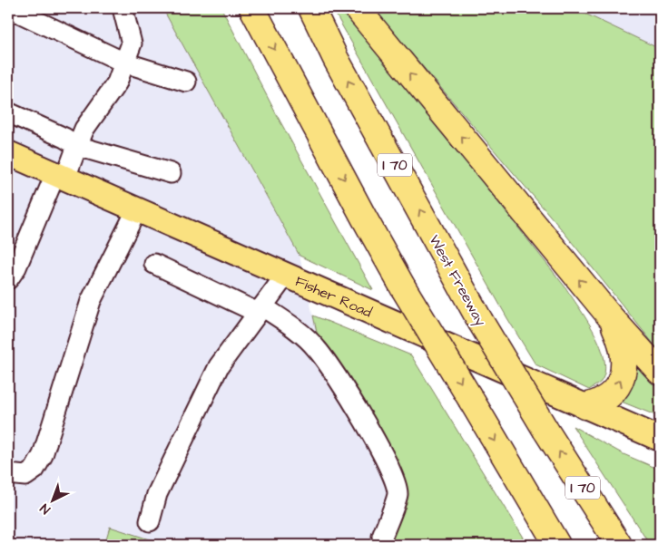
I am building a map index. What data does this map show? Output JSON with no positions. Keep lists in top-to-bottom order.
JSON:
{
  "streets": {
    "highway": ["I 70", "West Freeway"],
    "main road": ["Fisher Road"]
  },
  "north": "bottom left"
}
